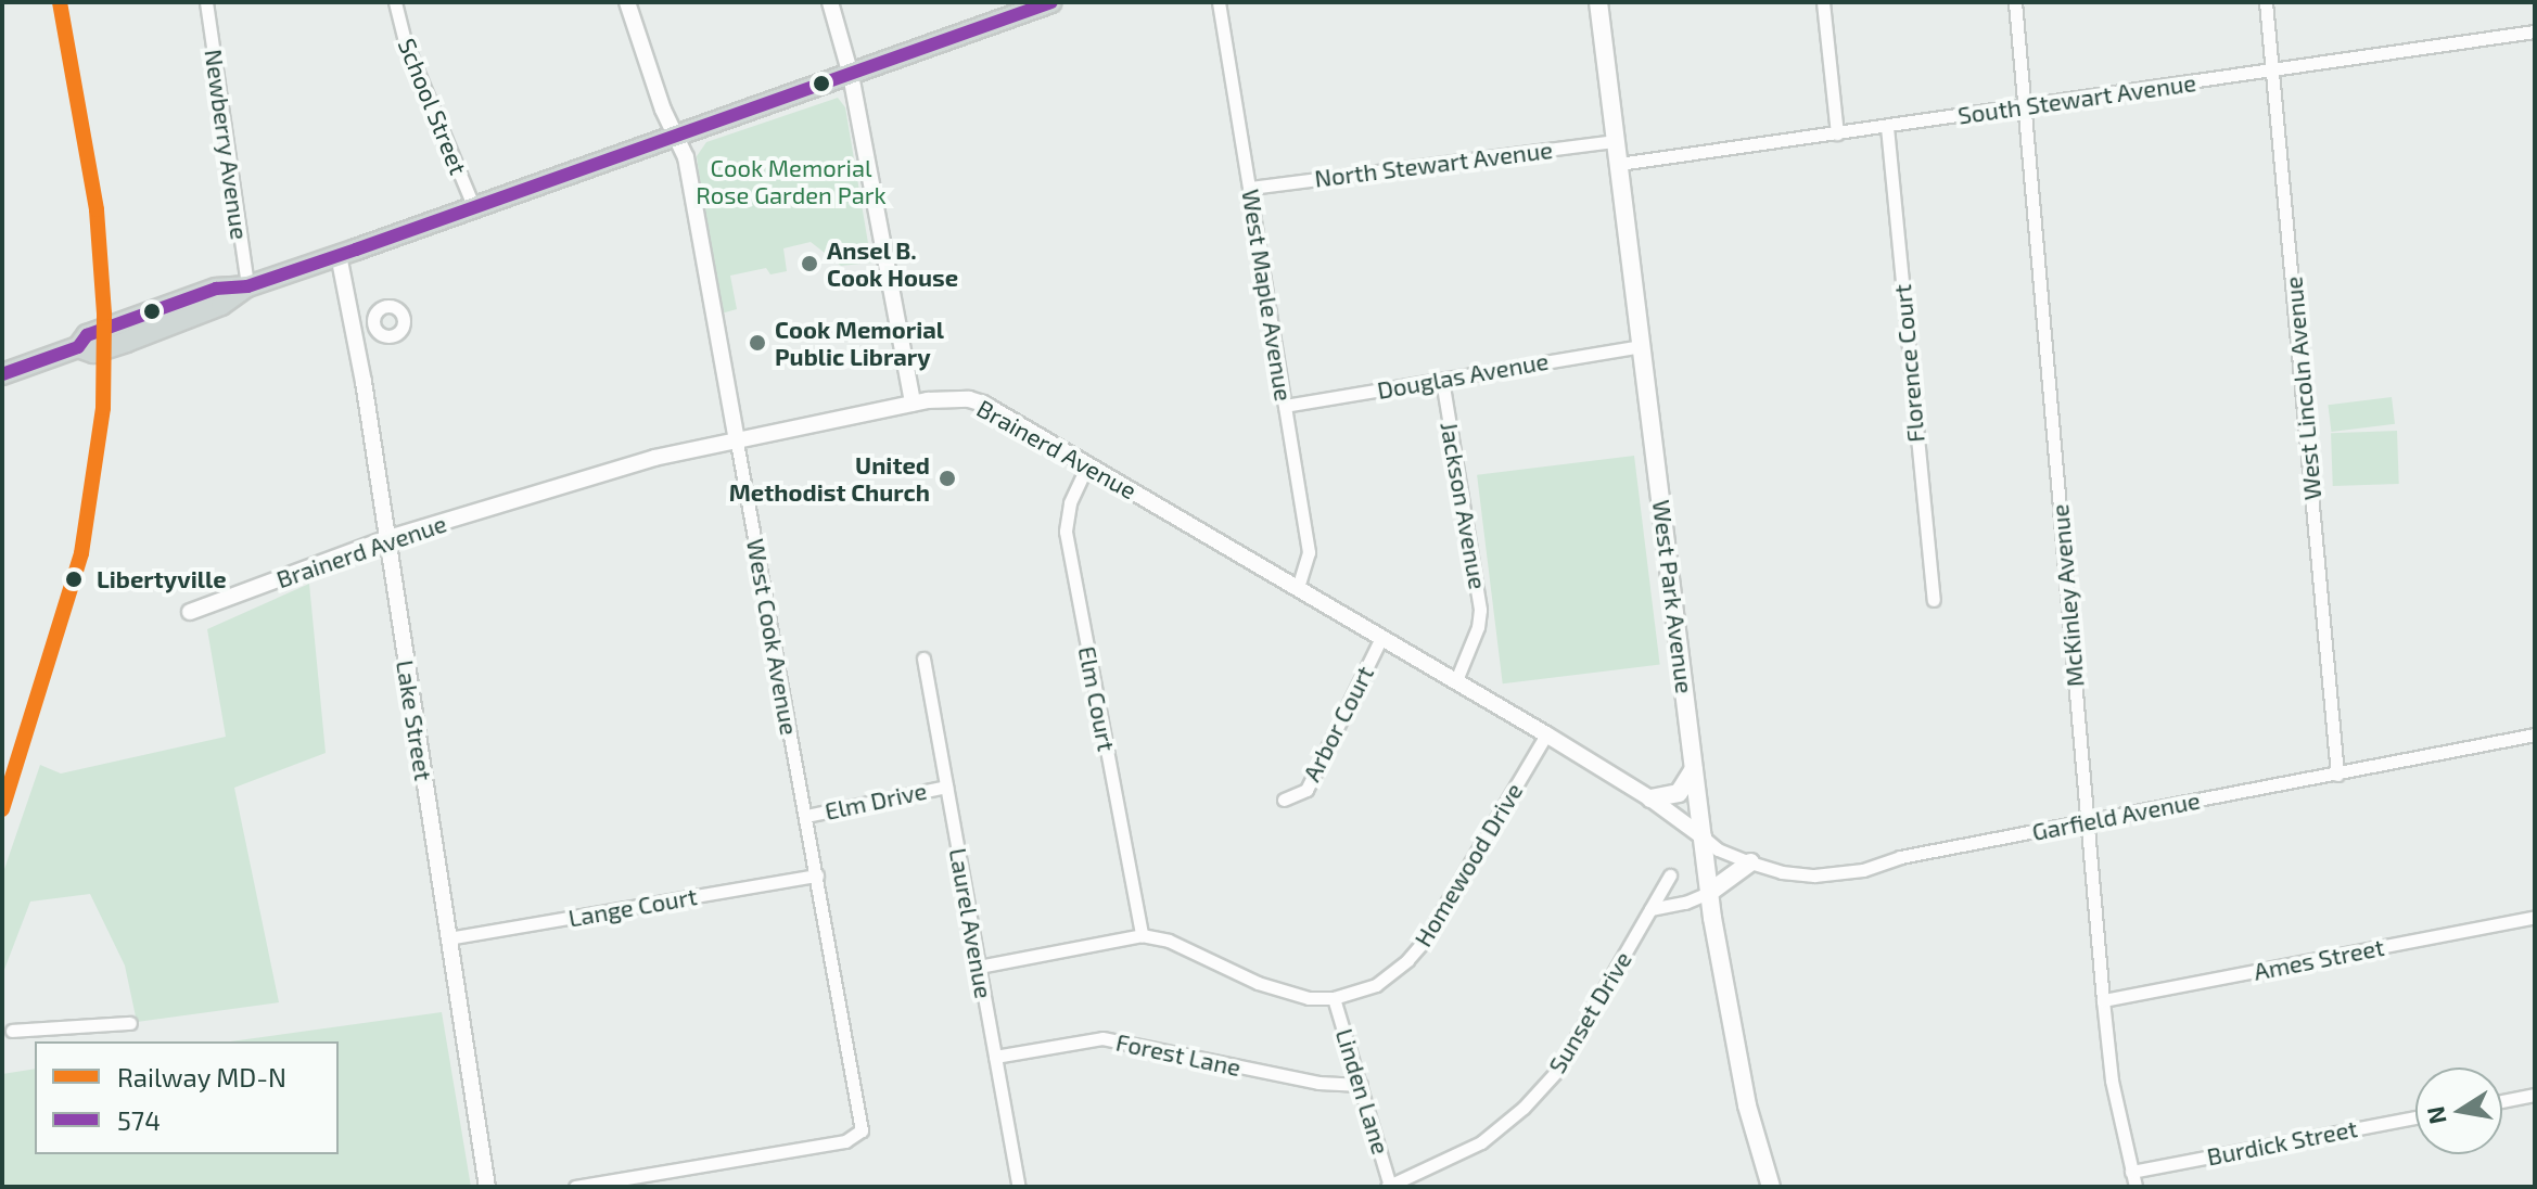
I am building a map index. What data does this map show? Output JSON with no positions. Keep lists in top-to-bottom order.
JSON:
{
  "streets": {
    "main road": ["West Park Avenue"],
    "street": [
      "South Stewart Avenue",
      "School Street",
      "Newberry Avenue",
      "North Stewart Avenue",
      "West Maple Avenue",
      "Florence Court",
      "Douglas Avenue",
      "West Lincoln Avenue",
      "Brainerd Avenue",
      "Jackson Avenue",
      "McKinley Avenue",
      "West Cook Avenue",
      "Elm Court",
      "Lake Street",
      "Arbor Court",
      "Elm Drive",
      "Garfield Avenue",
      "Homewood Drive",
      "Lange Court",
      "Laurel Avenue",
      "Ames Street",
      "Sunset Drive",
      "Forest Lane",
      "Linden Lane",
      "Burdick Street"
    ]
  },
  "crossings": [
    ["South Stewart Avenue", "Florence Court"],
    ["South Stewart Avenue", "West Lincoln Avenue"],
    ["South Stewart Avenue", "McKinley Avenue"],
    ["South Stewart Avenue", "West Park Avenue"],
    ["North Stewart Avenue", "West Maple Avenue"],
    ["North Stewart Avenue", "West Park Avenue"],
    ["West Maple Avenue", "Douglas Avenue"],
    ["West Maple Avenue", "Brainerd Avenue"],
    ["Douglas Avenue", "Jackson Avenue"],
    ["Douglas Avenue", "West Park Avenue"],
    ["West Lincoln Avenue", "Garfield Avenue"],
    ["Brainerd Avenue", "Jackson Avenue"],
    ["Brainerd Avenue", "West Park Avenue"],
    ["Brainerd Avenue", "West Cook Avenue"],
    ["Brainerd Avenue", "Elm Court"],
    ["Brainerd Avenue", "Lake Street"],
    ["Brainerd Avenue", "Arbor Court"],
    ["Brainerd Avenue", "Garfield Avenue"],
    ["Brainerd Avenue", "Homewood Drive"],
    ["McKinley Avenue", "Garfield Avenue"],
    ["McKinley Avenue", "Ames Street"],
    ["McKinley Avenue", "Burdick Street"],
    ["West Park Avenue", "Garfield Avenue"],
    ["West Cook Avenue", "Elm Drive"],
    ["West Cook Avenue", "Lange Court"],
    ["Elm Court", "Homewood Drive"],
    ["Lake Street", "Lange Court"],
    ["Elm Drive", "Laurel Avenue"],
    ["Homewood Drive", "Laurel Avenue"],
    ["Homewood Drive", "Linden Lane"],
    ["Laurel Avenue", "Forest Lane"],
    ["Sunset Drive", "Linden Lane"],
    ["Forest Lane", "Linden Lane"]
  ],
  "parks": ["Cook Memorial Rose Garden Park"],
  "places": [
    "Ansel B. Cook House",
    "Cook Memorial Public Library",
    "United Methodist Church",
    "Libertyville"
  ],
  "lines": ["rail line MD-N", "transit line 574"],
  "legend": ["Railway MD-N", "574"],
  "north": "left"
}
